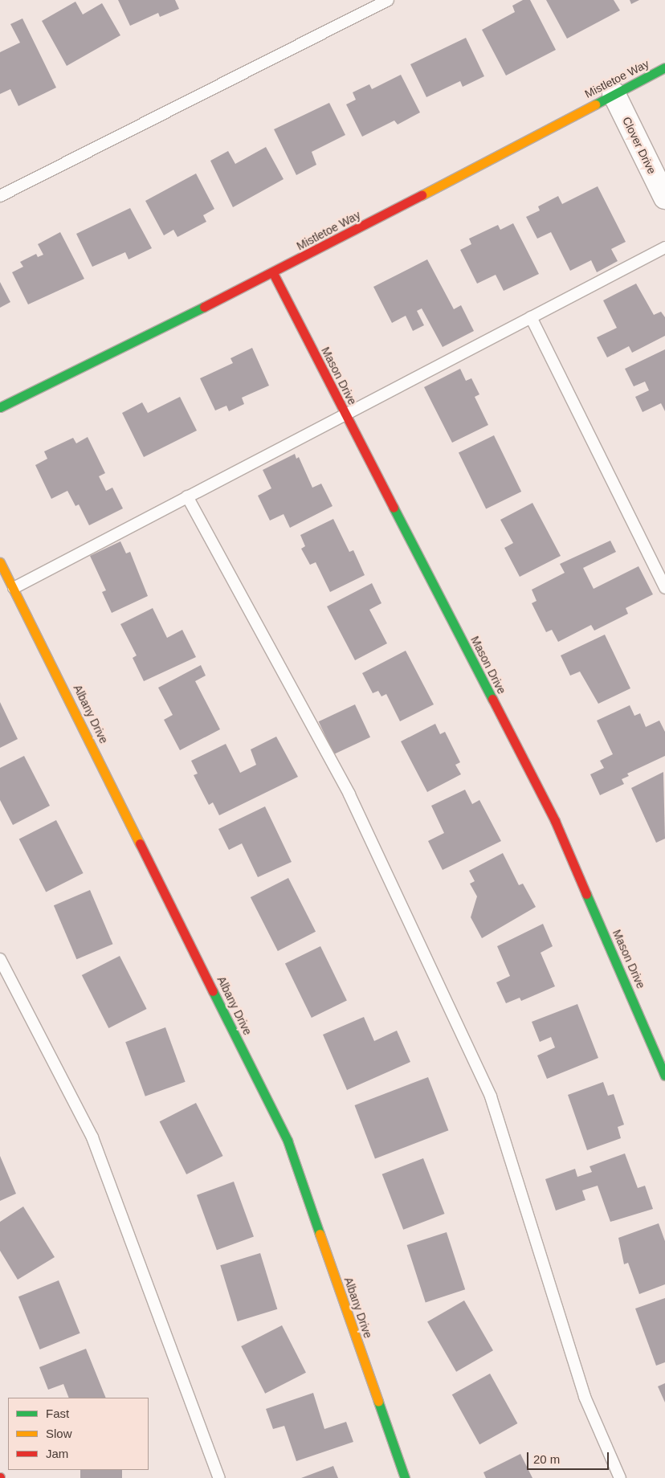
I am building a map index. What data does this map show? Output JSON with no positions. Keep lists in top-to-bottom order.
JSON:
{
  "streets": {
    "street": [
      "Mistletoe Way",
      "Clover Drive",
      "Mason Drive",
      "Albany Drive"
    ]
  },
  "crossings": [
    ["Mistletoe Way", "Clover Drive"],
    ["Mistletoe Way", "Mason Drive"]
  ],
  "legend": ["Fast", "Slow", "Jam"],
  "scale_bar": "20 m"
}
